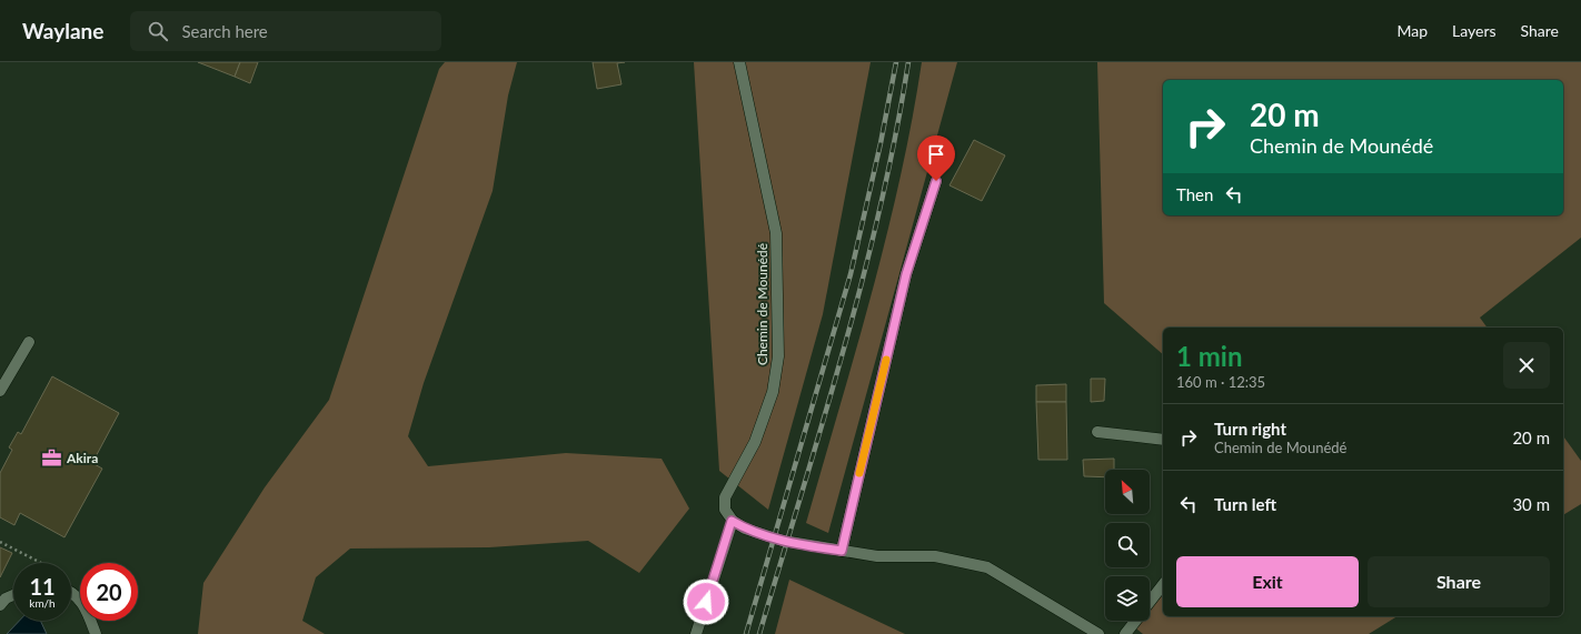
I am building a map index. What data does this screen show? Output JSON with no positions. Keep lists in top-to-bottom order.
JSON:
{
  "streets": {
    "street": ["Chemin de Mounédé"]
  },
  "places": {
    "office": ["Akira"]
  },
  "north": "top left",
  "page": {
    "header": "Waylane",
    "search": "Search here",
    "nav": ["Map", "Layers", "Share"],
    "turn": ["20 m", "Chemin de Mounédé"],
    "then": "Then",
    "heading": ["1 min", "160 m · 12:35"],
    "list": [
      {
        "name": "Turn right",
        "note": "Chemin de Mounédé",
        "value": "20 m"
      },
      {
        "name": "Turn left",
        "value": "30 m"
      }
    ],
    "buttons": ["Exit", "Share"],
    "speed": "11 km/h",
    "limit": "20"
  }
}
